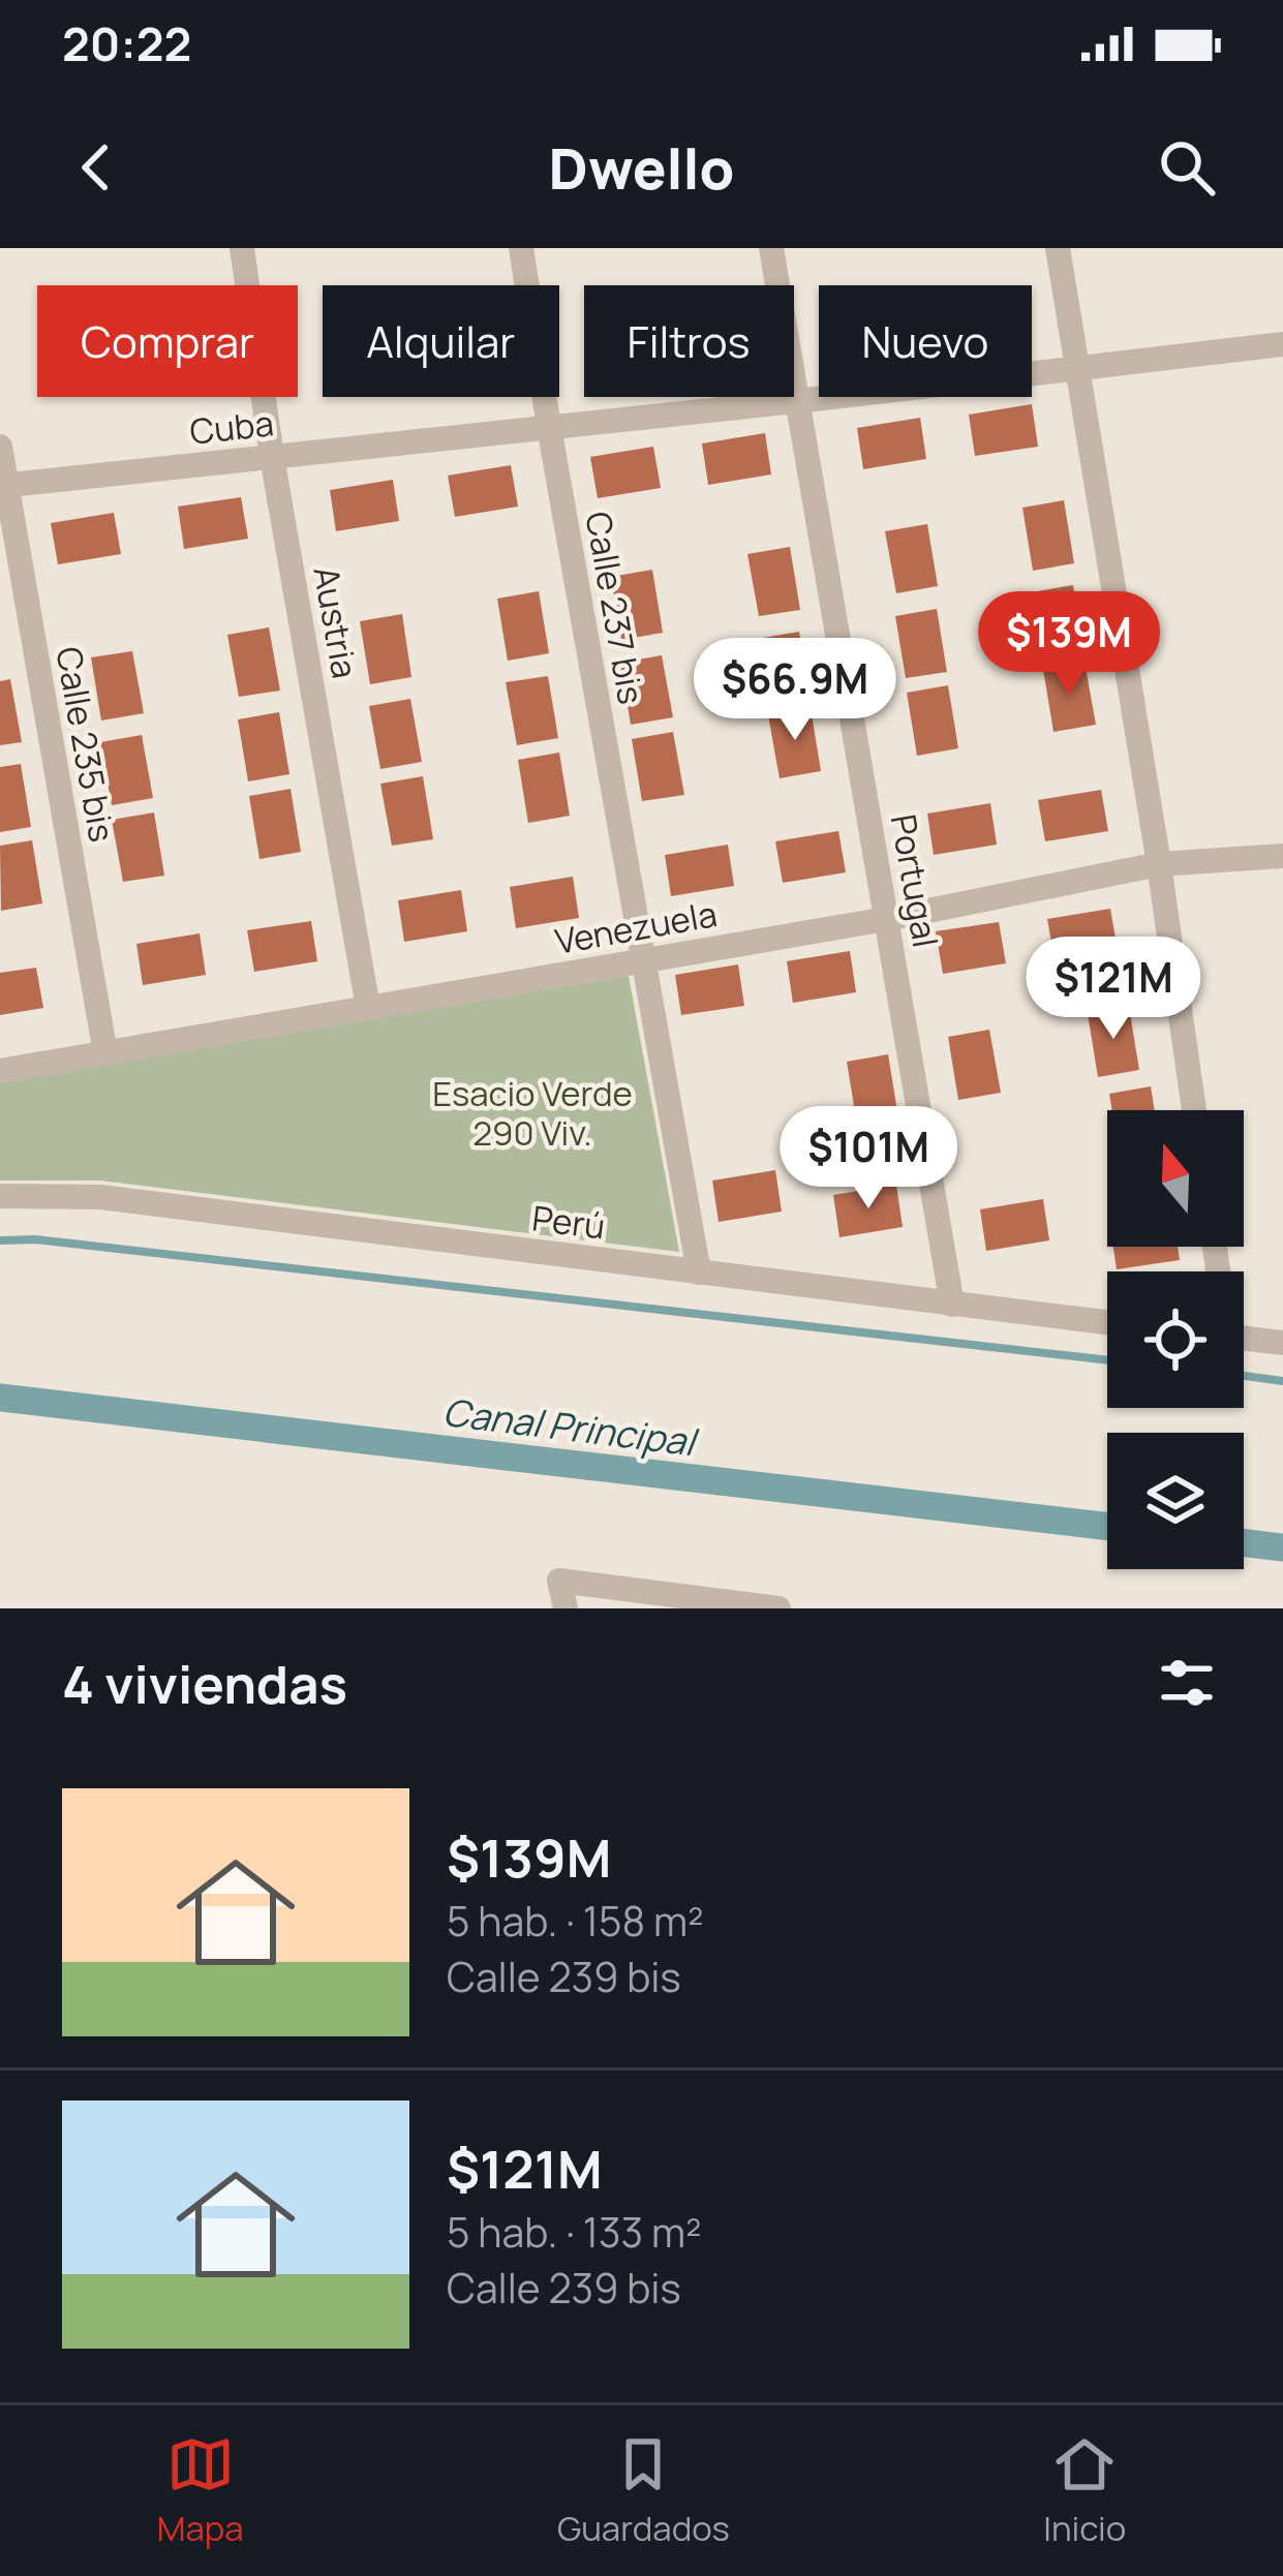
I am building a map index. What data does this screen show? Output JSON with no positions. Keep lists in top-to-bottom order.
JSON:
{
  "streets": {
    "street": [
      "Cuba",
      "Calle 237 bis",
      "Austria",
      "Calle 235 bis",
      "Portugal",
      "Venezuela",
      "Perú"
    ]
  },
  "crossings": [
    ["Cuba", "Calle 237 bis"],
    ["Cuba", "Austria"],
    ["Cuba", "Calle 235 bis"],
    ["Cuba", "Portugal"],
    ["Calle 237 bis", "Venezuela"],
    ["Calle 237 bis", "Perú"],
    ["Austria", "Venezuela"],
    ["Calle 235 bis", "Venezuela"],
    ["Portugal", "Venezuela"],
    ["Portugal", "Perú"]
  ],
  "water": ["Canal Principal"],
  "parks": ["Esacio Verde 290 Viv."],
  "north": "top",
  "page": {
    "status": "20:22",
    "header": "Dwello",
    "chip": [
      "Comprar",
      "Alquilar",
      "Filtros",
      "Nuevo"
    ],
    "price": [
      "$139M",
      "$66.9M",
      "$121M",
      "$101M"
    ],
    "heading": "4 viviendas",
    "list": [
      {
        "name": "$139M",
        "note": "5 hab. · 158 m² · Calle 239 bis"
      },
      {
        "name": "$121M",
        "note": "5 hab. · 133 m² · Calle 239 bis"
      }
    ],
    "tabs": ["Mapa", "Guardados", "Inicio"]
  }
}
